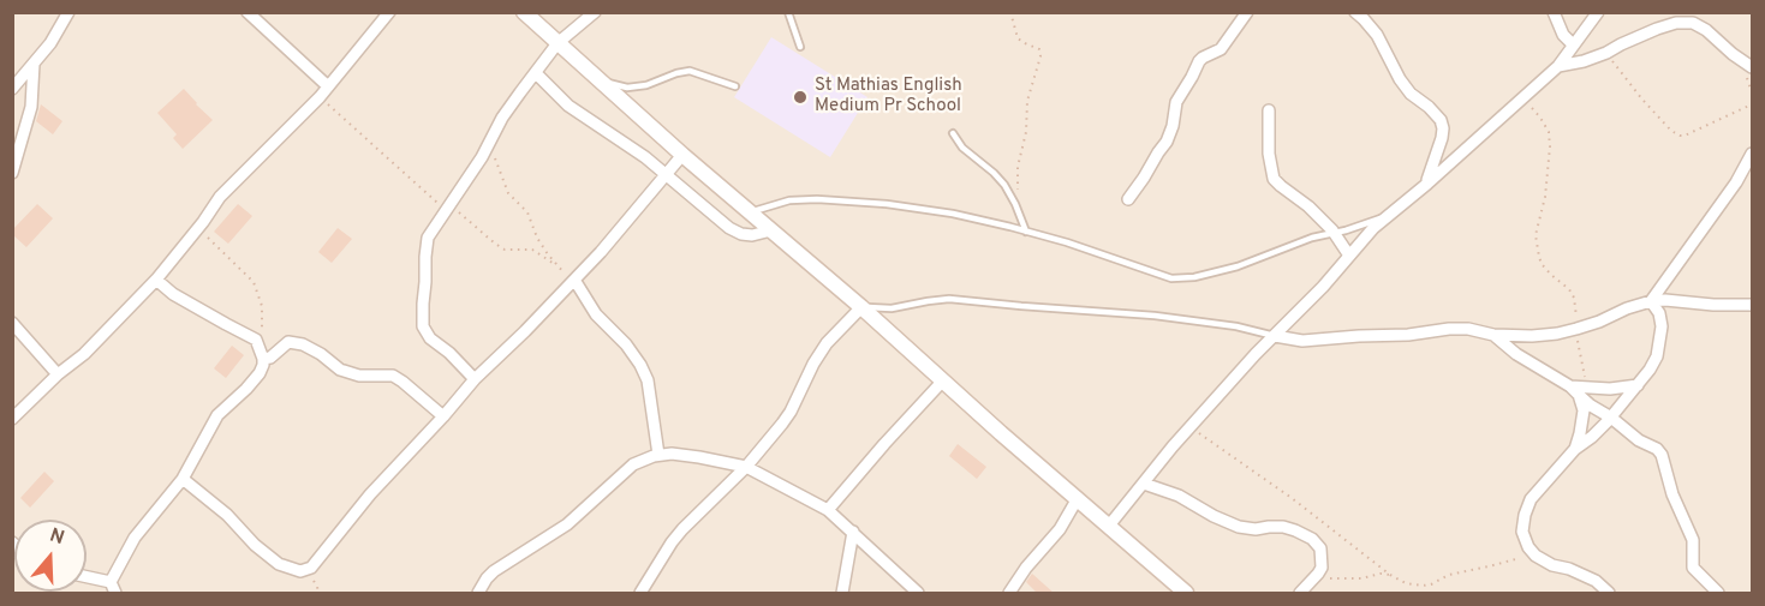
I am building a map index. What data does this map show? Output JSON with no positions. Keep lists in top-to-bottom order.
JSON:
{
  "places": ["St Mathias English Medium Pr School"],
  "north": "top"
}
